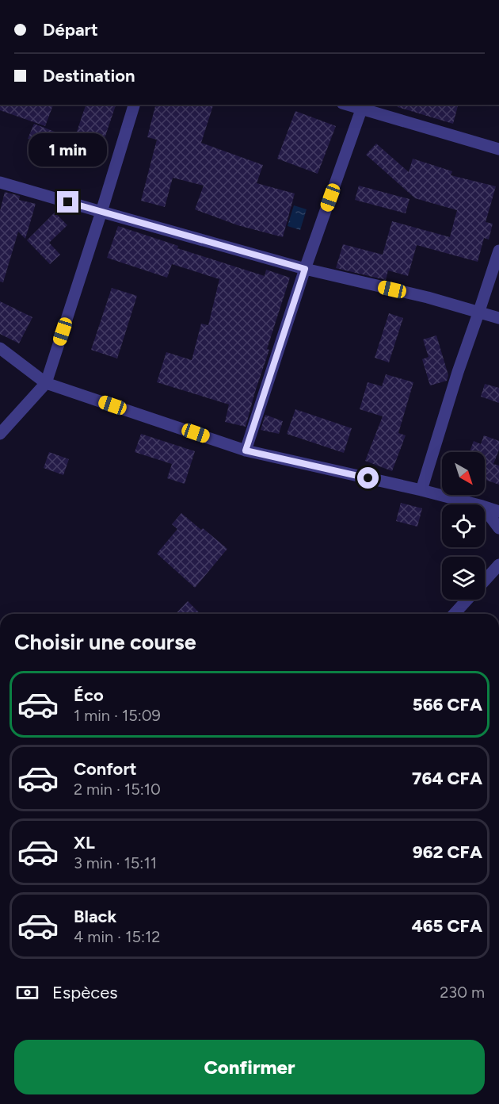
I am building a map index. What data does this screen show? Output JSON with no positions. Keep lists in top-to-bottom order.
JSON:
{
  "north": "bottom right",
  "page": {
    "banner": ["Départ", "Destination"],
    "bubble": "1 min",
    "heading": "Choisir une course",
    "list": [
      {
        "name": "Éco",
        "note": "1 min · 15:09",
        "value": "566 CFA"
      },
      {
        "name": "Confort",
        "note": "2 min · 15:10",
        "value": "764 CFA"
      },
      {
        "name": "XL",
        "note": "3 min · 15:11",
        "value": "962 CFA"
      },
      {
        "name": "Black",
        "note": "4 min · 15:12",
        "value": "465 CFA"
      }
    ],
    "pay": ["Espèces", "230 m"],
    "buttons": "Confirmer"
  }
}
